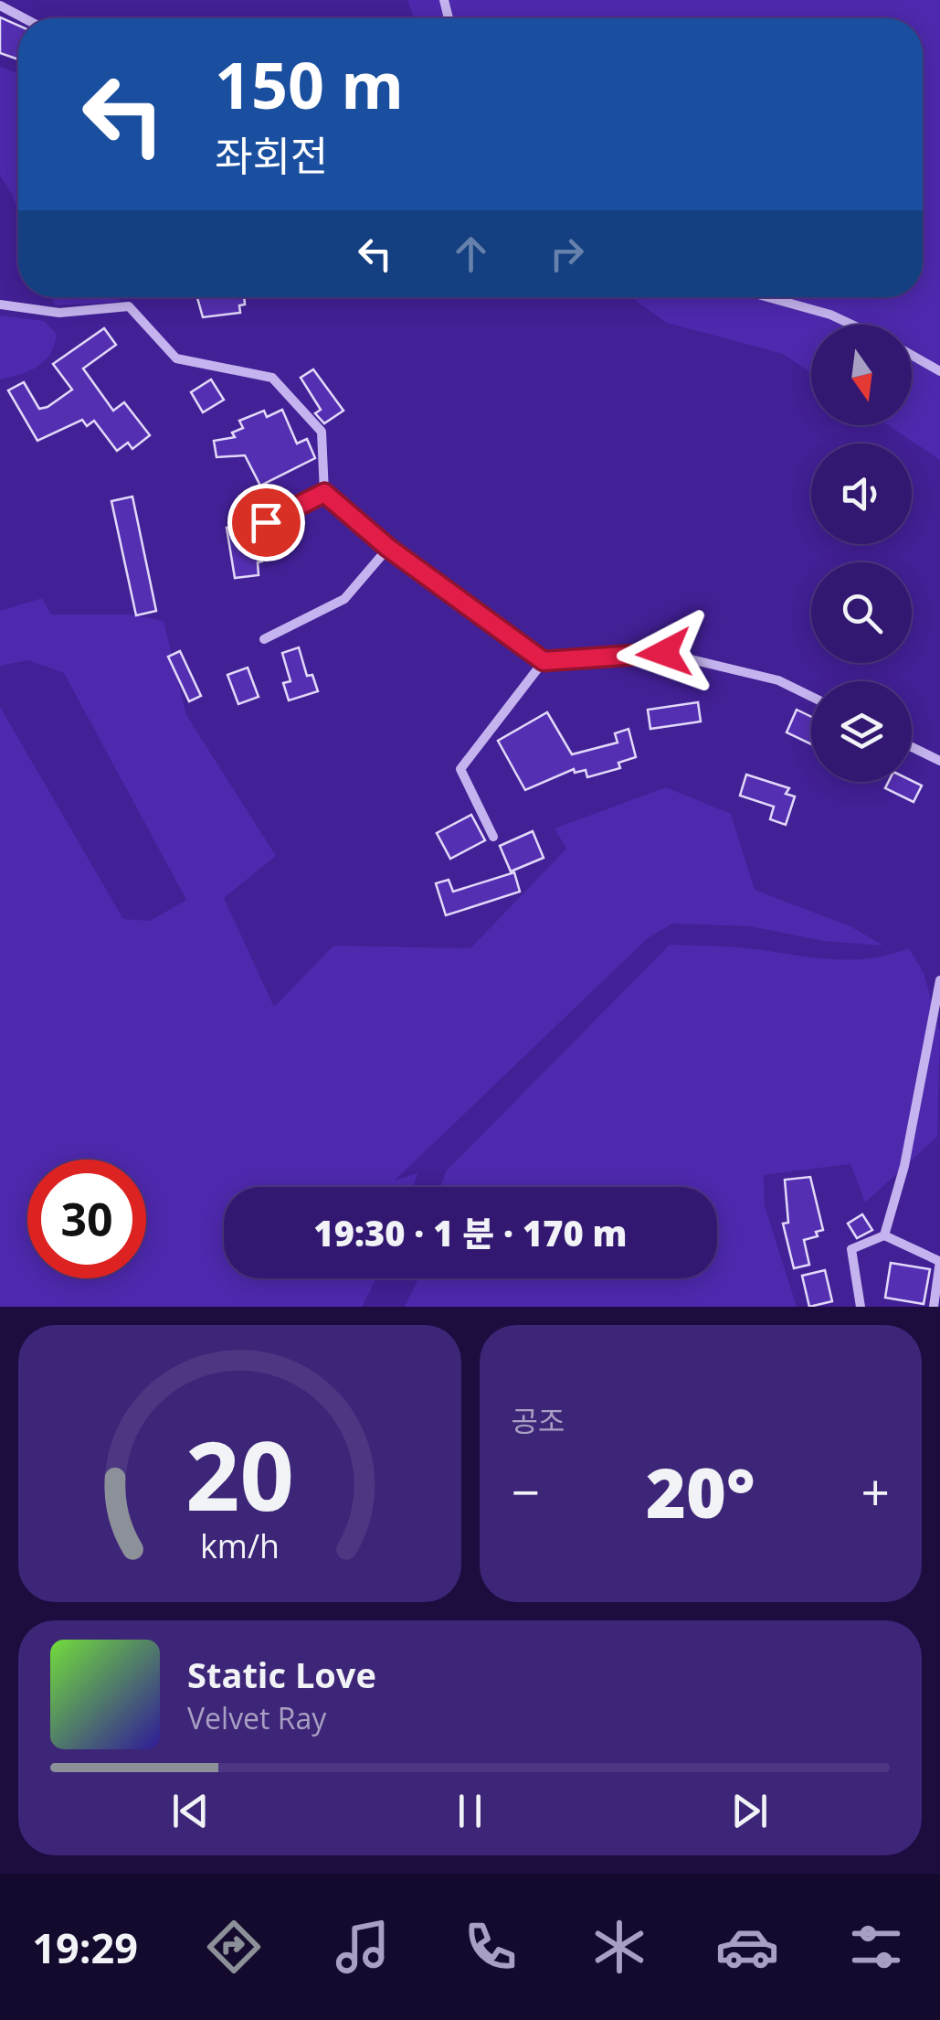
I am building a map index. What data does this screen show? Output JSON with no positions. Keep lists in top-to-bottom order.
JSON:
{
  "north": "bottom",
  "page": {
    "turn": ["150 m", "좌회전"],
    "limit": "30",
    "trip": "19:30 · 1 분 · 170 m",
    "tile": "공조",
    "heat": ["−", "20°", "+"],
    "song": ["Static Love", "Velvet Ray"],
    "tabs": "19:29",
    "gauge": ["20", "km/h"]
  }
}
